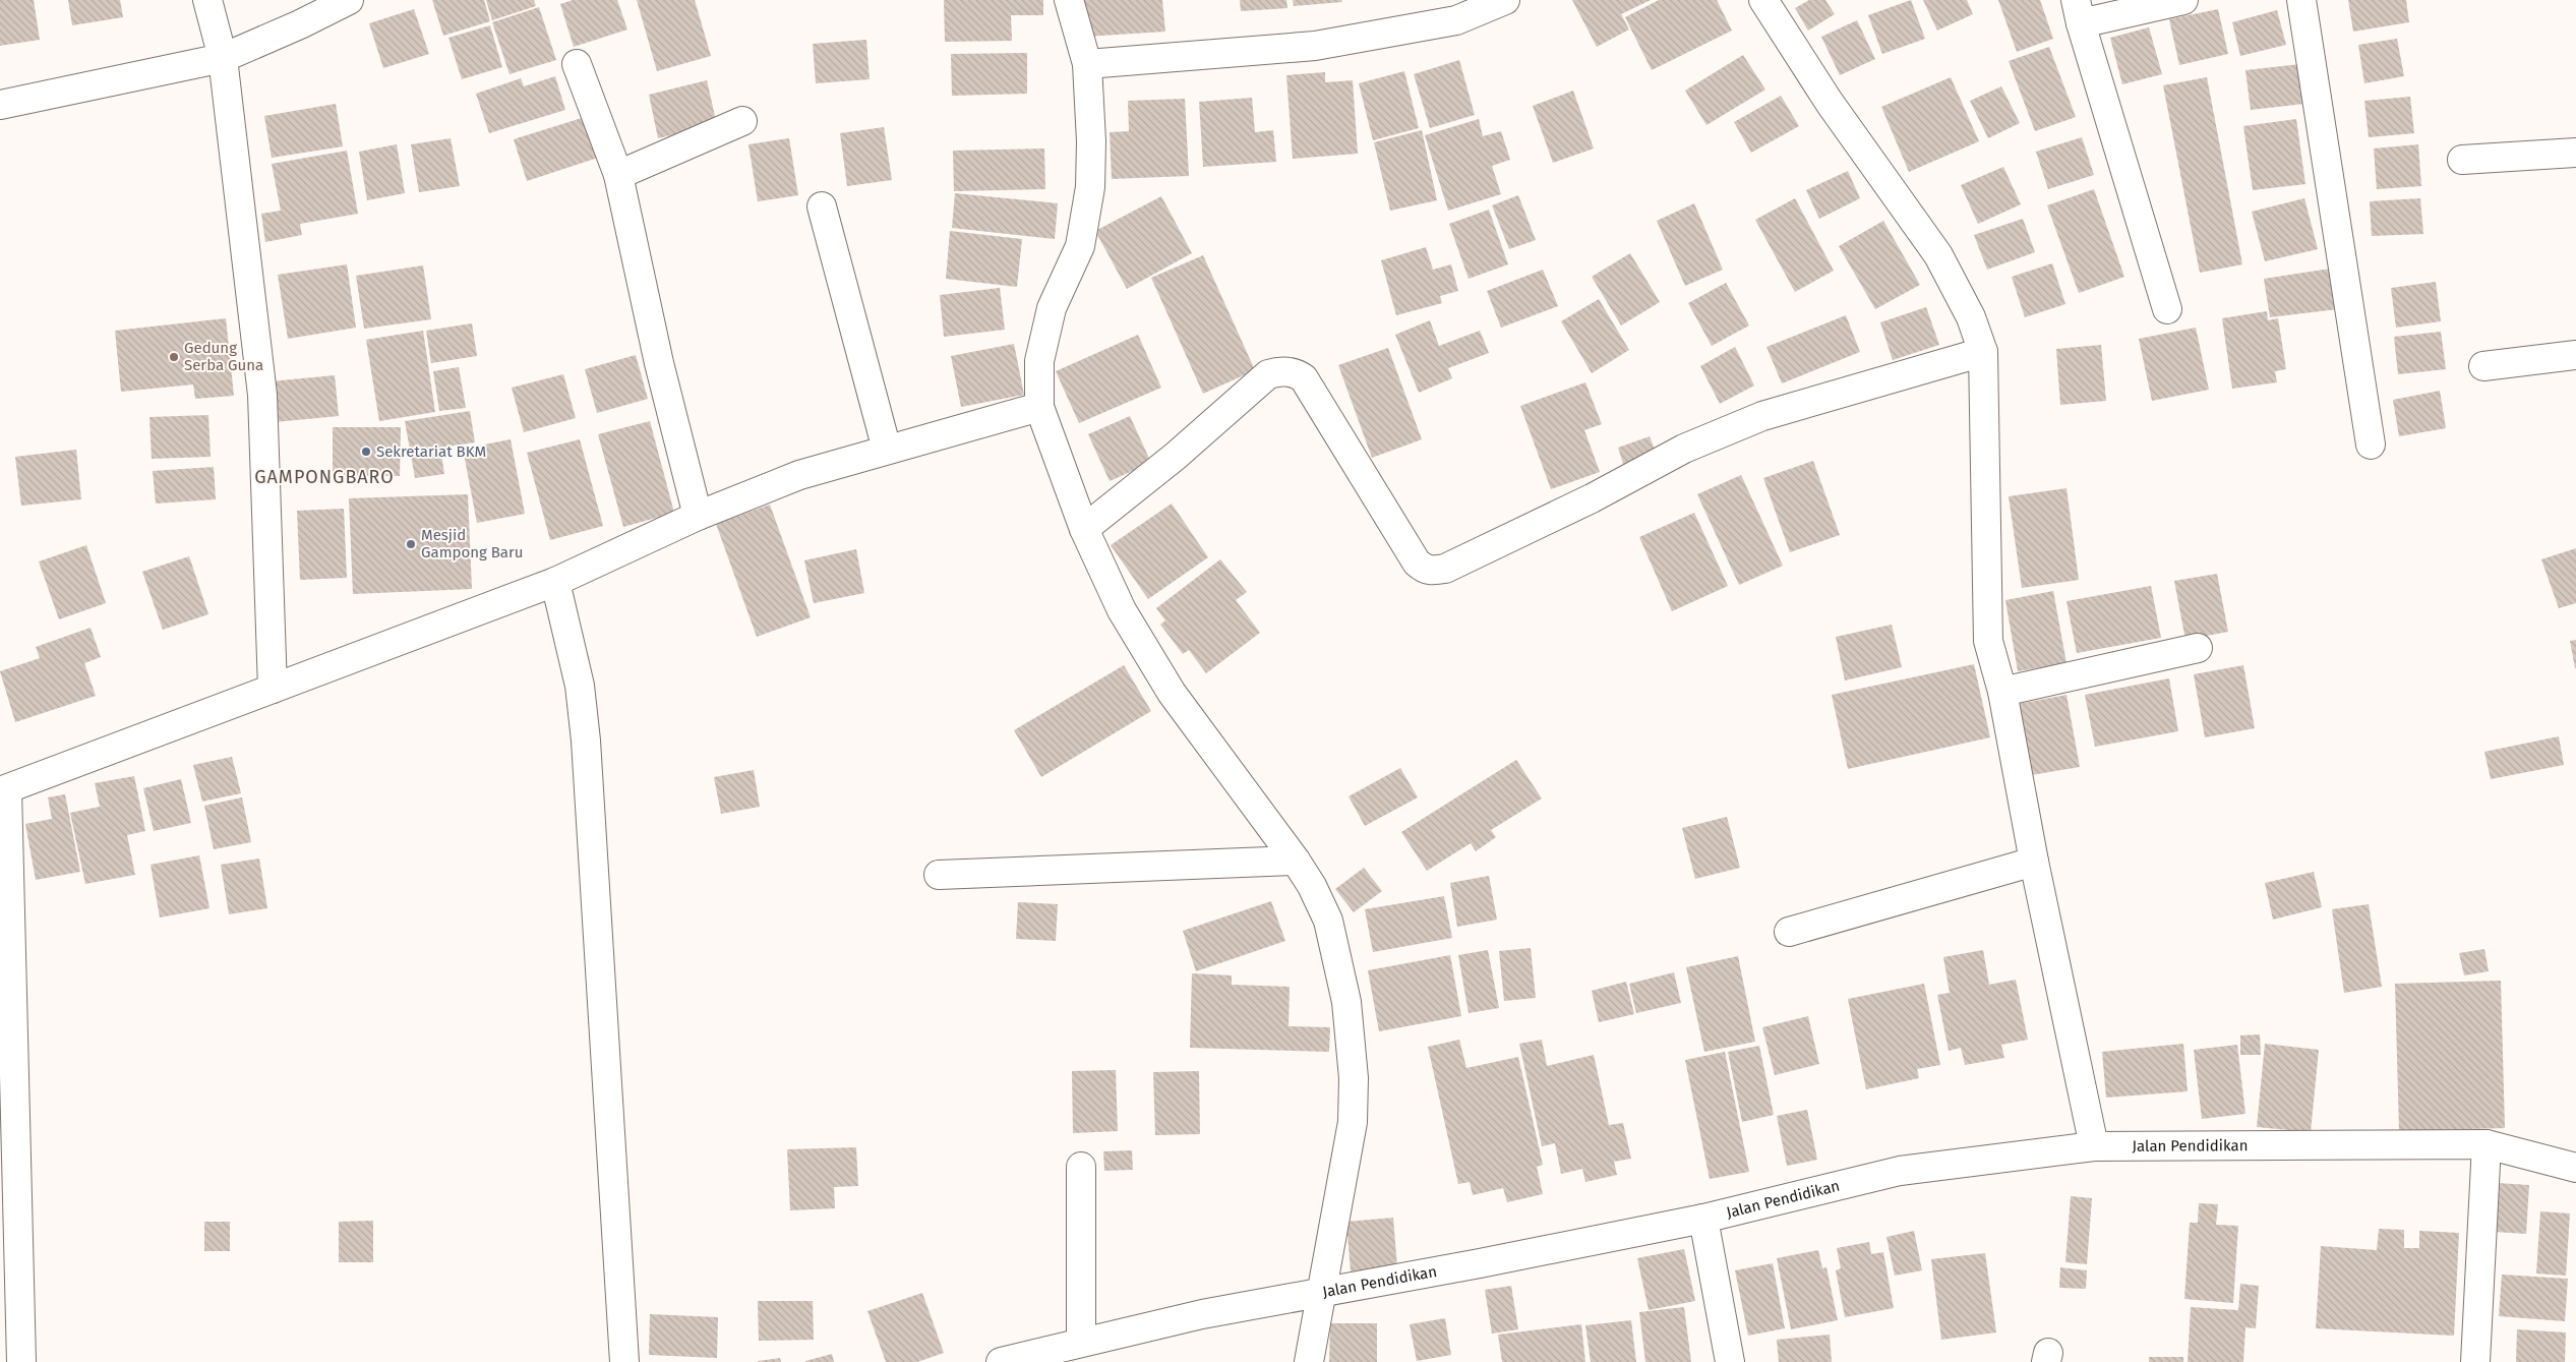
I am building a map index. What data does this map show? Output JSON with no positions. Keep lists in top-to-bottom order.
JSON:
{
  "streets": {
    "street": ["Jalan Pendidikan"]
  },
  "districts": ["GAMPONGBARO"],
  "places": ["Gedung Serba Guna", "Sekretariat BKM", "Mesjid Gampong Baru"]
}
